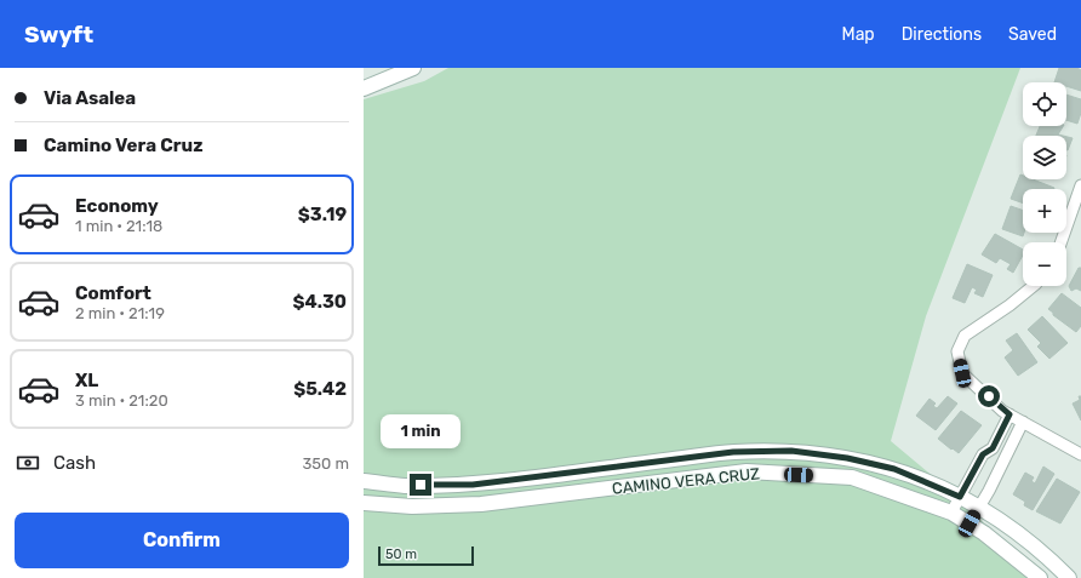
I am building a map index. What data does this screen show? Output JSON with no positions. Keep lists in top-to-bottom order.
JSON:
{
  "streets": {
    "main road": ["CAMINO VERA CRUZ"]
  },
  "scale_bar": "50 m",
  "page": {
    "header": "Swyft",
    "nav": ["Map", "Directions", "Saved"],
    "banner": ["Via Asalea", "Camino Vera Cruz"],
    "map_buttons": ["+", "−"],
    "list": [
      {
        "name": "Economy",
        "note": "1 min · 21:18",
        "value": "$3.19"
      },
      {
        "name": "Comfort",
        "note": "2 min · 21:19",
        "value": "$4.30"
      },
      {
        "name": "XL",
        "note": "3 min · 21:20",
        "value": "$5.42"
      }
    ],
    "bubble": "1 min",
    "pay": ["Cash", "350 m"],
    "buttons": "Confirm",
    "scale": "50 m"
  }
}
